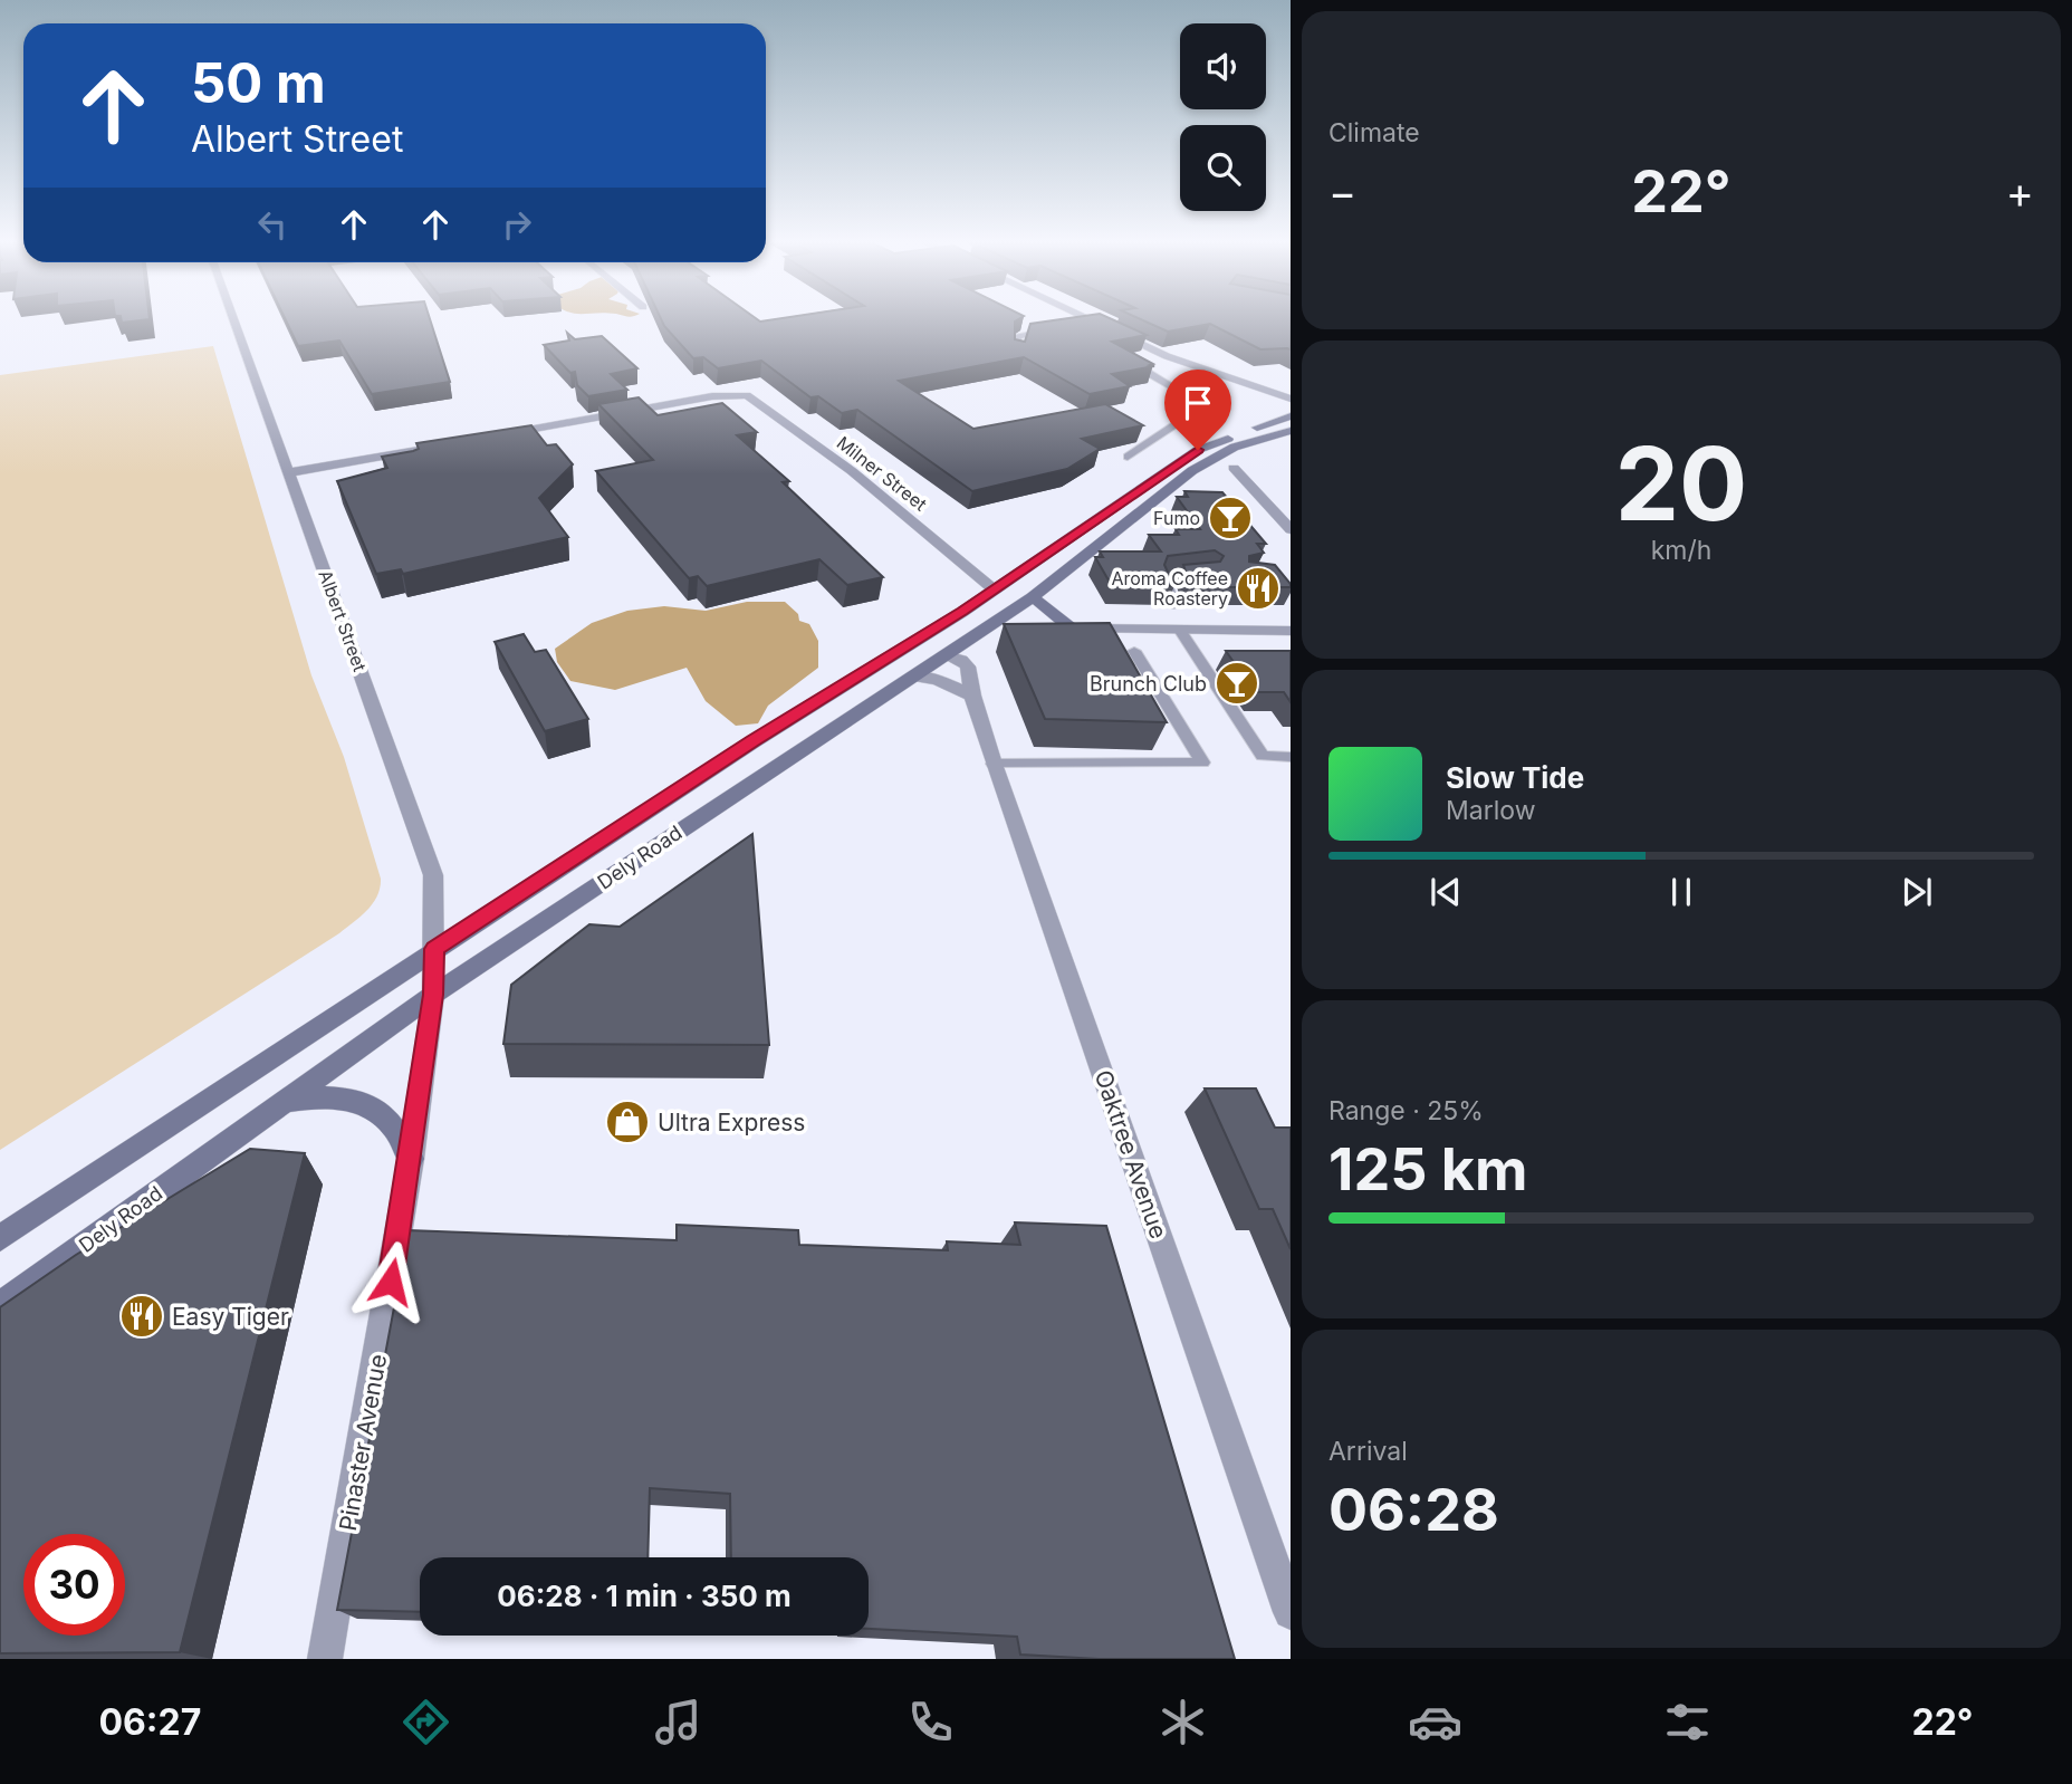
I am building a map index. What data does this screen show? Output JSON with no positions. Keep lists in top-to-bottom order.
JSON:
{
  "streets": {
    "main road": ["Dely Road"],
    "street": [
      "Milner Street",
      "Albert Street",
      "Oaktree Avenue",
      "Pinaster Avenue"
    ]
  },
  "crossings": [
    ["Milner Street", "Dely Road"],
    ["Albert Street", "Dely Road"],
    ["Albert Street", "Pinaster Avenue"],
    ["Dely Road", "Oaktree Avenue"],
    ["Dely Road", "Pinaster Avenue"]
  ],
  "places": {
    "bar": ["Fumo", "Brunch Club"],
    "restaurant": ["Aroma Coffee Roastery", "Easy Tiger"],
    "shop": ["Ultra Express"]
  },
  "page": {
    "tile": [
      "Climate",
      ["20", "km/h"],
      ["Range · 25%", "125 km"],
      ["Arrival", "06:28"]
    ],
    "turn": ["50 m", "Albert Street"],
    "heat": ["−", "22°", "+"],
    "song": ["Slow Tide", "Marlow"],
    "limit": "30",
    "trip": "06:28 · 1 min · 350 m",
    "tabs": ["06:27", "22°"]
  }
}
